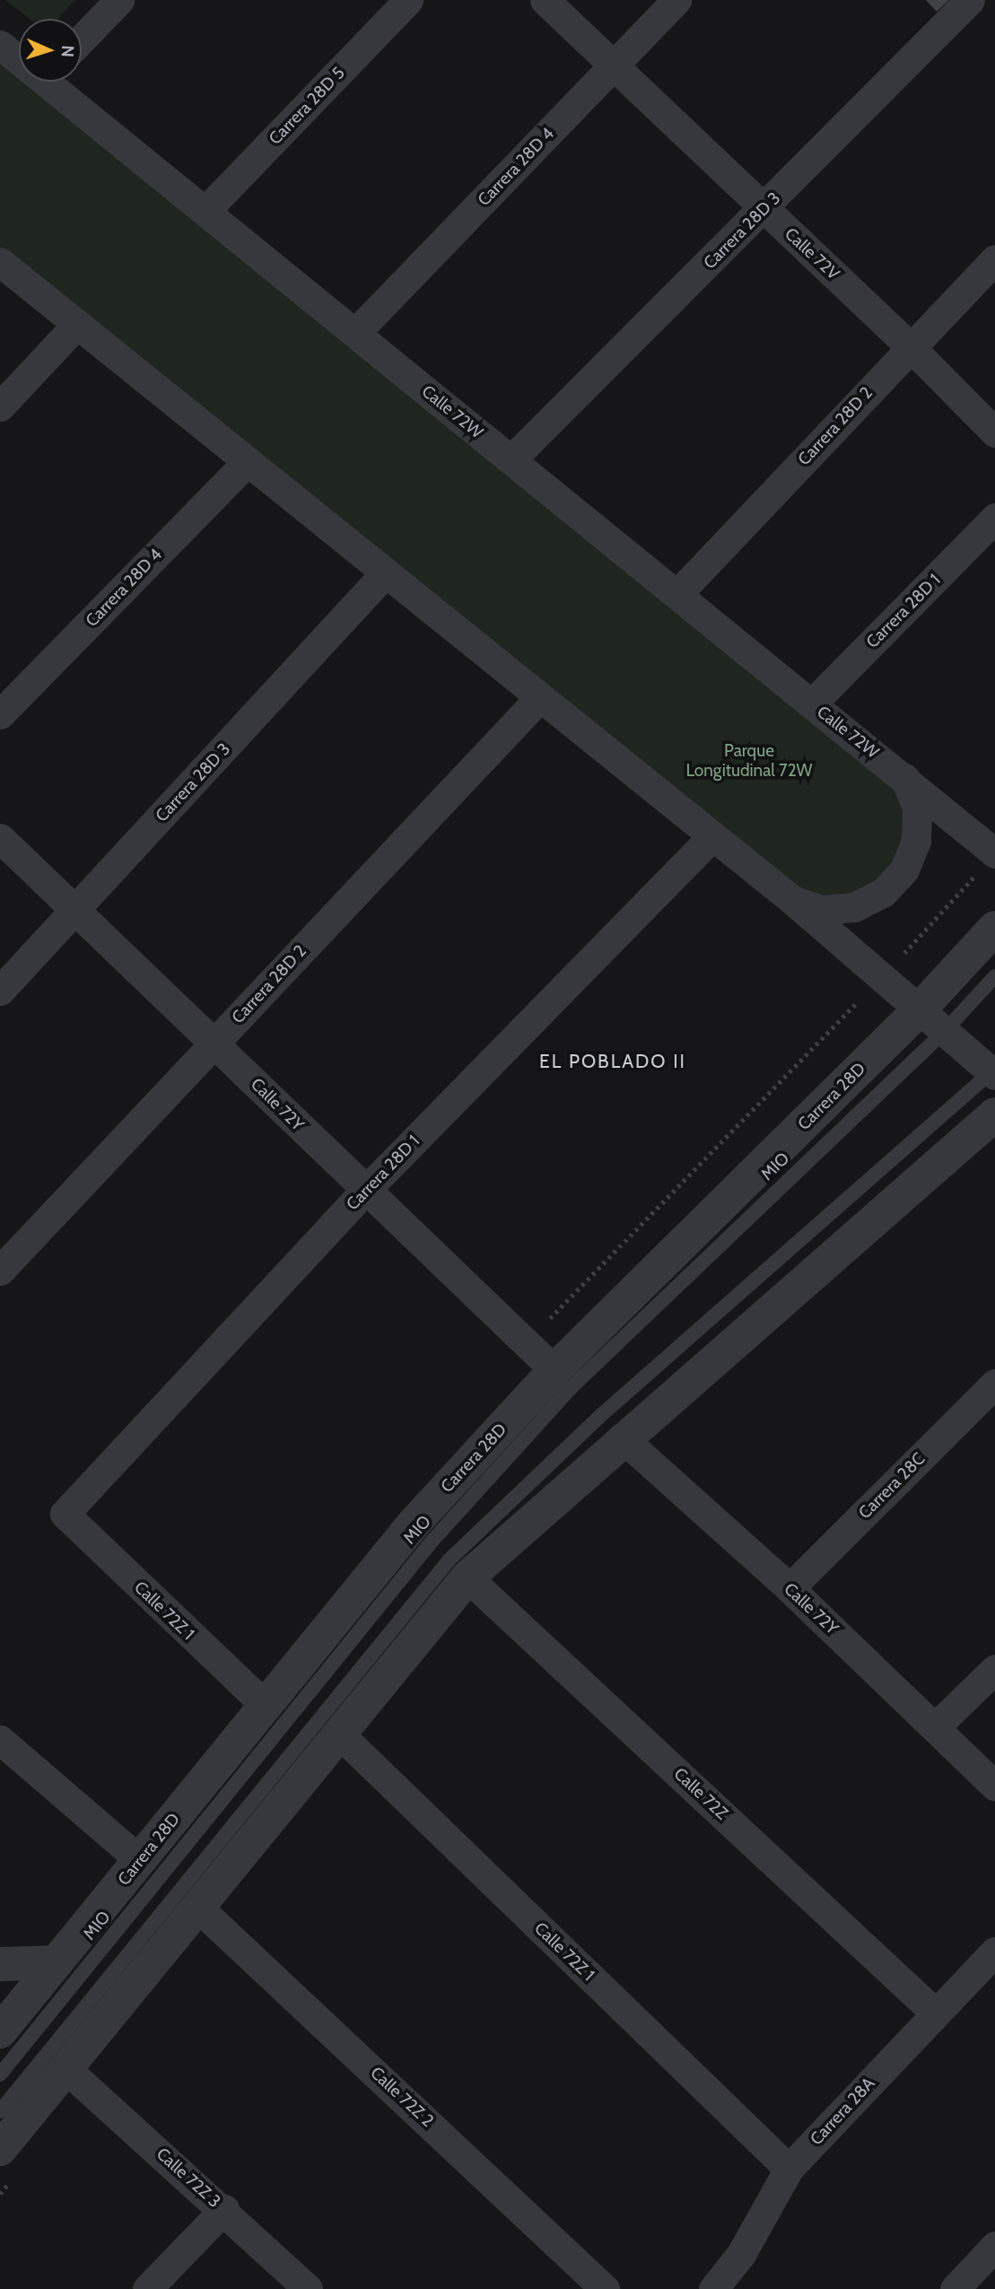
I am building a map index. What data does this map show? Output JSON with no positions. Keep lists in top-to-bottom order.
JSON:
{
  "streets": {
    "street": [
      "Carrera 28D 5",
      "Carrera 28D 4",
      "Carrera 28D 3",
      "Calle 72V",
      "Calle 72W",
      "Carrera 28D 2",
      "Carrera 28D 1",
      "Carrera 28D",
      "Calle 72Y",
      "Carrera 28C",
      "Calle 72Z 1",
      "Calle 72Z",
      "Calle 72Z 2",
      "Carrera 28A",
      "Calle 72Z 3"
    ],
    "lane": ["MIO"]
  },
  "crossings": [
    ["Carrera 28D 5", "Calle 72W"],
    ["Carrera 28D 4", "Calle 72V"],
    ["Carrera 28D 4", "Calle 72W"],
    ["Carrera 28D 3", "Calle 72V"],
    ["Carrera 28D 3", "Calle 72W"],
    ["Carrera 28D 3", "Calle 72Y"],
    ["Calle 72V", "Carrera 28D 2"],
    ["Calle 72W", "Carrera 28D 2"],
    ["Calle 72W", "Carrera 28D 1"],
    ["Calle 72W", "Carrera 28D"],
    ["Calle 72W", "MIO"],
    ["Carrera 28D 2", "Calle 72Y"],
    ["Carrera 28D 1", "Calle 72Y"],
    ["Carrera 28D 1", "Calle 72Z 1"],
    ["Carrera 28D", "Calle 72Y"],
    ["Carrera 28D", "MIO"],
    ["Carrera 28D", "Calle 72Z 1"],
    ["Calle 72Y", "Carrera 28C"],
    ["Calle 72Z 1", "Carrera 28A"],
    ["Calle 72Z", "Carrera 28A"]
  ],
  "districts": ["EL POBLADO II"],
  "parks": ["Parque Longitudinal 72W"],
  "north": "right"
}
